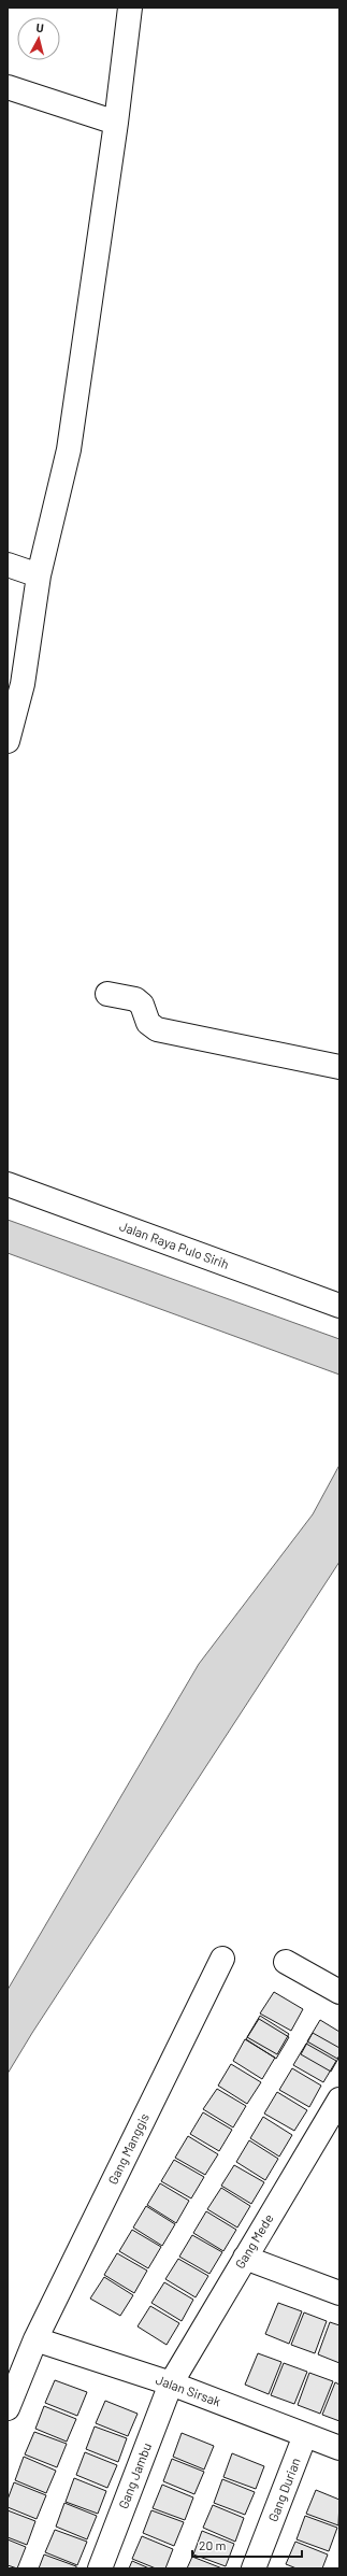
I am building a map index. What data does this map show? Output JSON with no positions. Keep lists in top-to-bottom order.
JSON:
{
  "streets": {
    "street": [
      "Jalan Raya Pulo Sirih",
      "Gang Manggis",
      "Gang Mede",
      "Jalan Sirsak",
      "Gang Jambu",
      "Gang Durian"
    ]
  },
  "crossings": [
    ["Gang Manggis", "Jalan Sirsak"],
    ["Gang Mede", "Jalan Sirsak"],
    ["Gang Mede", "Gang Jambu"],
    ["Jalan Sirsak", "Gang Jambu"],
    ["Jalan Sirsak", "Gang Durian"]
  ],
  "scale_bar": "20 m",
  "north": "top"
}
